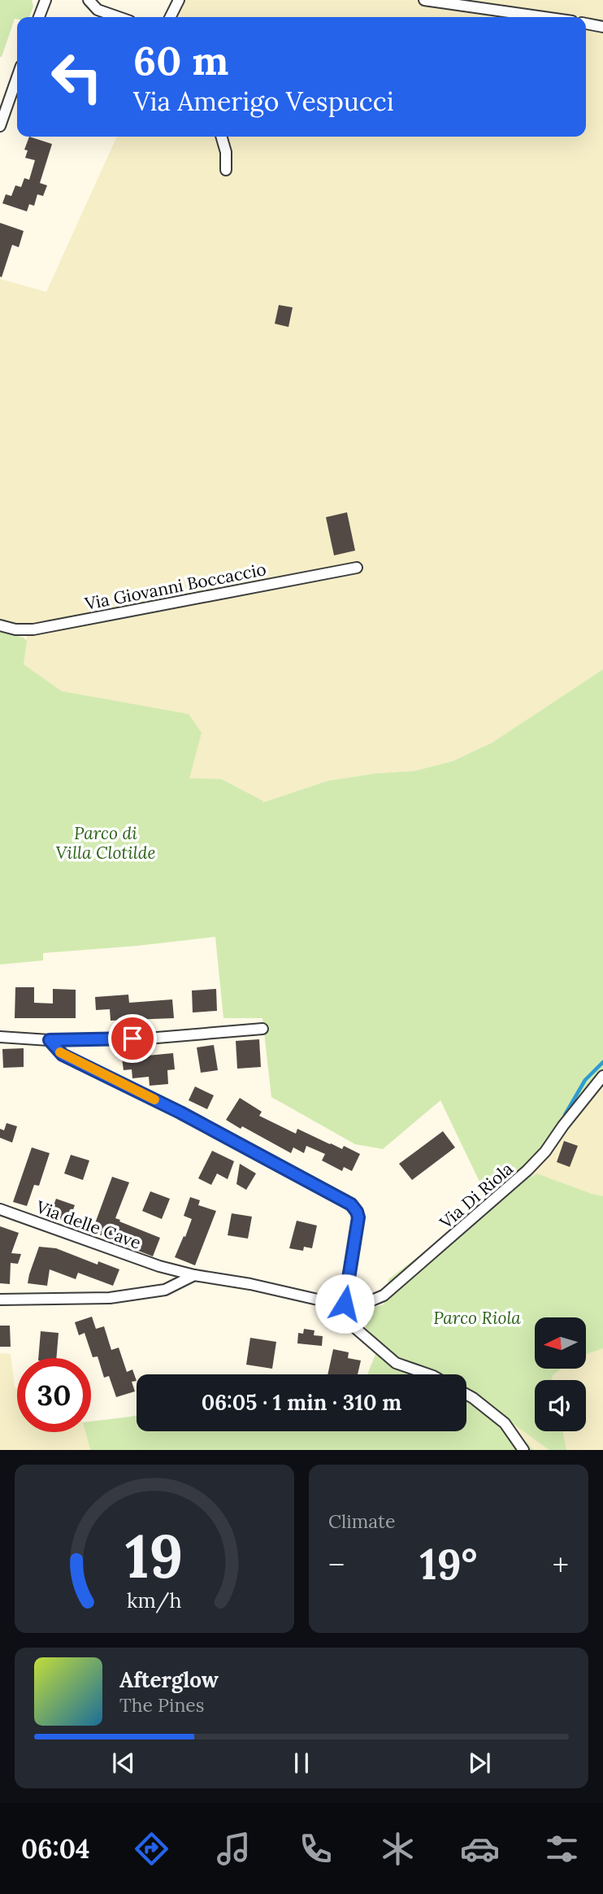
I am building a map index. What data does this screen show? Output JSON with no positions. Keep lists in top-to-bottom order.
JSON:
{
  "streets": {
    "street": ["Via Giovanni Boccaccio", "Via Di Riola", "Via delle Cave"]
  },
  "crossings": [
    ["Via Di Riola", "Via delle Cave"]
  ],
  "parks": ["Parco di Villa Clotilde", "Parco Riola"],
  "north": "left",
  "page": {
    "turn": ["60 m", "Via Amerigo Vespucci"],
    "limit": "30",
    "trip": "06:05 · 1 min · 310 m",
    "tile": "Climate",
    "heat": ["−", "19°", "+"],
    "song": ["Afterglow", "The Pines"],
    "tabs": "06:04",
    "gauge": ["19", "km/h"]
  }
}
